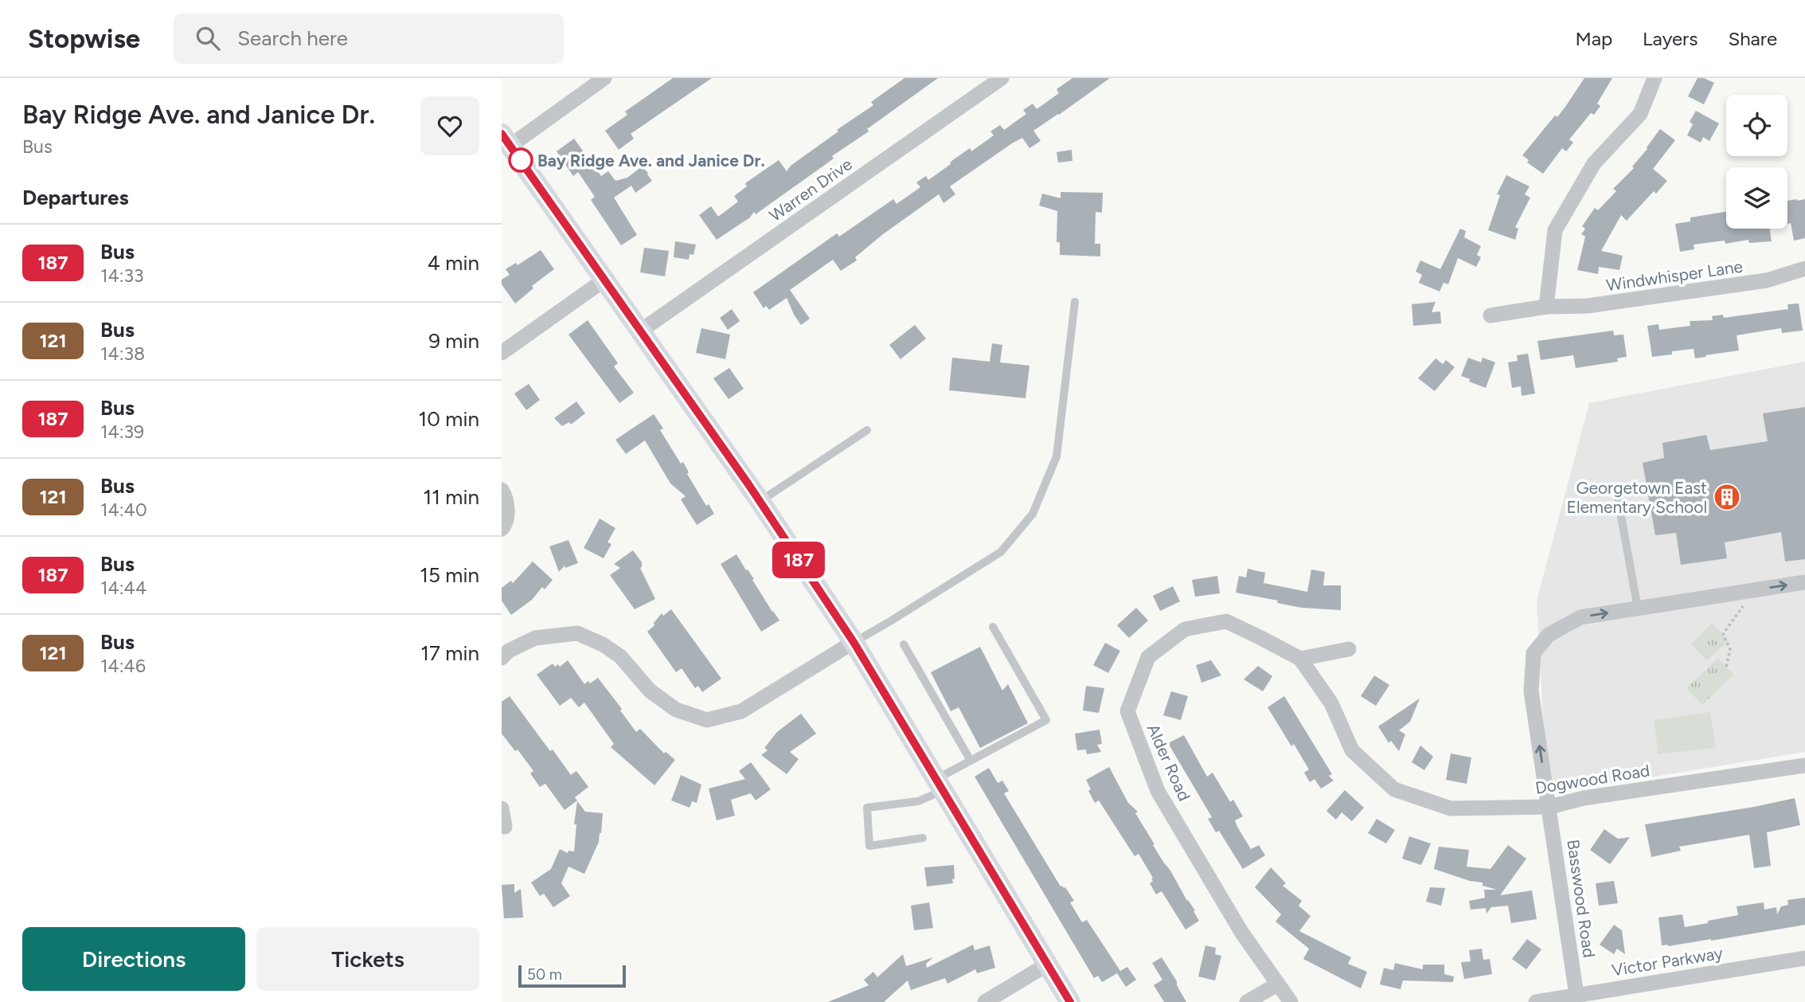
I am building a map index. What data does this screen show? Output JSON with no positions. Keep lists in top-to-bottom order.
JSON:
{
  "streets": {
    "street": [
      "Warren Drive",
      "Windwhisper Lane",
      "Alder Road",
      "Dogwood Road",
      "Basswood Road",
      "Victor Parkway"
    ]
  },
  "crossings": [
    ["Alder Road", "Dogwood Road"],
    ["Dogwood Road", "Basswood Road"],
    ["Basswood Road", "Victor Parkway"]
  ],
  "places": {
    "other": ["Bay Ridge Ave. and Janice Dr."],
    "building": ["Georgetown East Elementary School"]
  },
  "lines": ["bus line 187"],
  "scale_bar": "50 m",
  "page": {
    "header": "Stopwise",
    "search": "Search here",
    "nav": ["Map", "Layers", "Share"],
    "heading": [
      ["Bay Ridge Ave. and Janice Dr.", "Bus"],
      "Departures"
    ],
    "on_map": "187",
    "list": [
      {
        "mark": "187",
        "name": "Bus",
        "note": "14:33",
        "value": "4 min"
      },
      {
        "mark": "121",
        "name": "Bus",
        "note": "14:38",
        "value": "9 min"
      },
      {
        "mark": "187",
        "name": "Bus",
        "note": "14:39",
        "value": "10 min"
      },
      {
        "mark": "121",
        "name": "Bus",
        "note": "14:40",
        "value": "11 min"
      },
      {
        "mark": "187",
        "name": "Bus",
        "note": "14:44",
        "value": "15 min"
      },
      {
        "mark": "121",
        "name": "Bus",
        "note": "14:46",
        "value": "17 min"
      }
    ],
    "buttons": ["Directions", "Tickets"],
    "scale": "50 m"
  }
}
